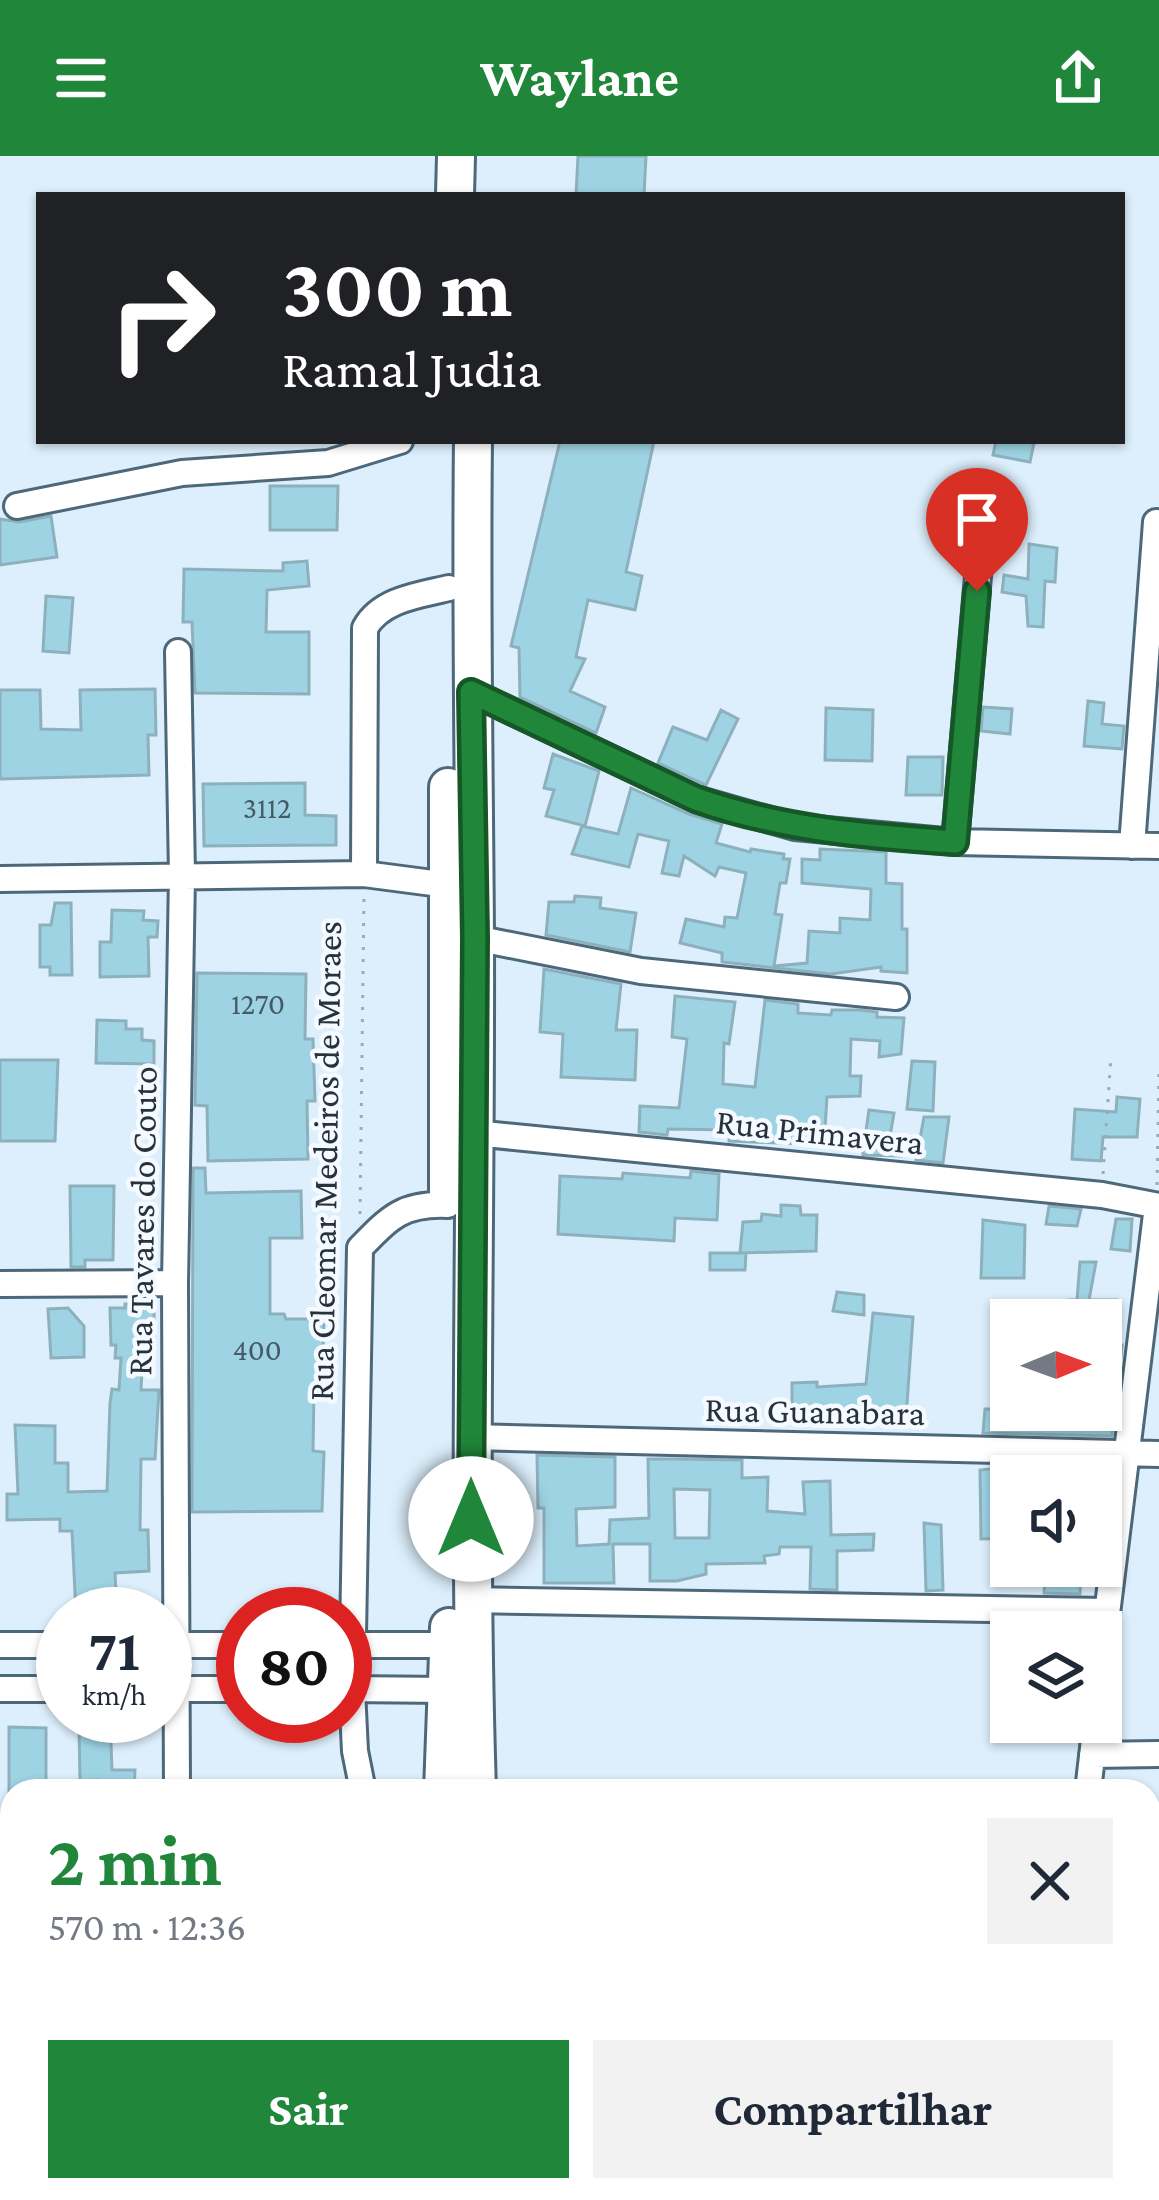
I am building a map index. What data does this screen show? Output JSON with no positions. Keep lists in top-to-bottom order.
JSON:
{
  "streets": {
    "street": [
      "Rua Primavera",
      "Rua Cleomar Medeiros de Moraes",
      "Rua Tavares do Couto",
      "Rua Guanabara"
    ]
  },
  "house_numbers": ["3112", "1270", "400"],
  "north": "right",
  "page": {
    "header": "Waylane",
    "turn": ["300 m", "Ramal Judia"],
    "speed": "71 km/h",
    "limit": "80",
    "heading": ["2 min", "570 m · 12:36"],
    "buttons": ["Sair", "Compartilhar"]
  }
}
